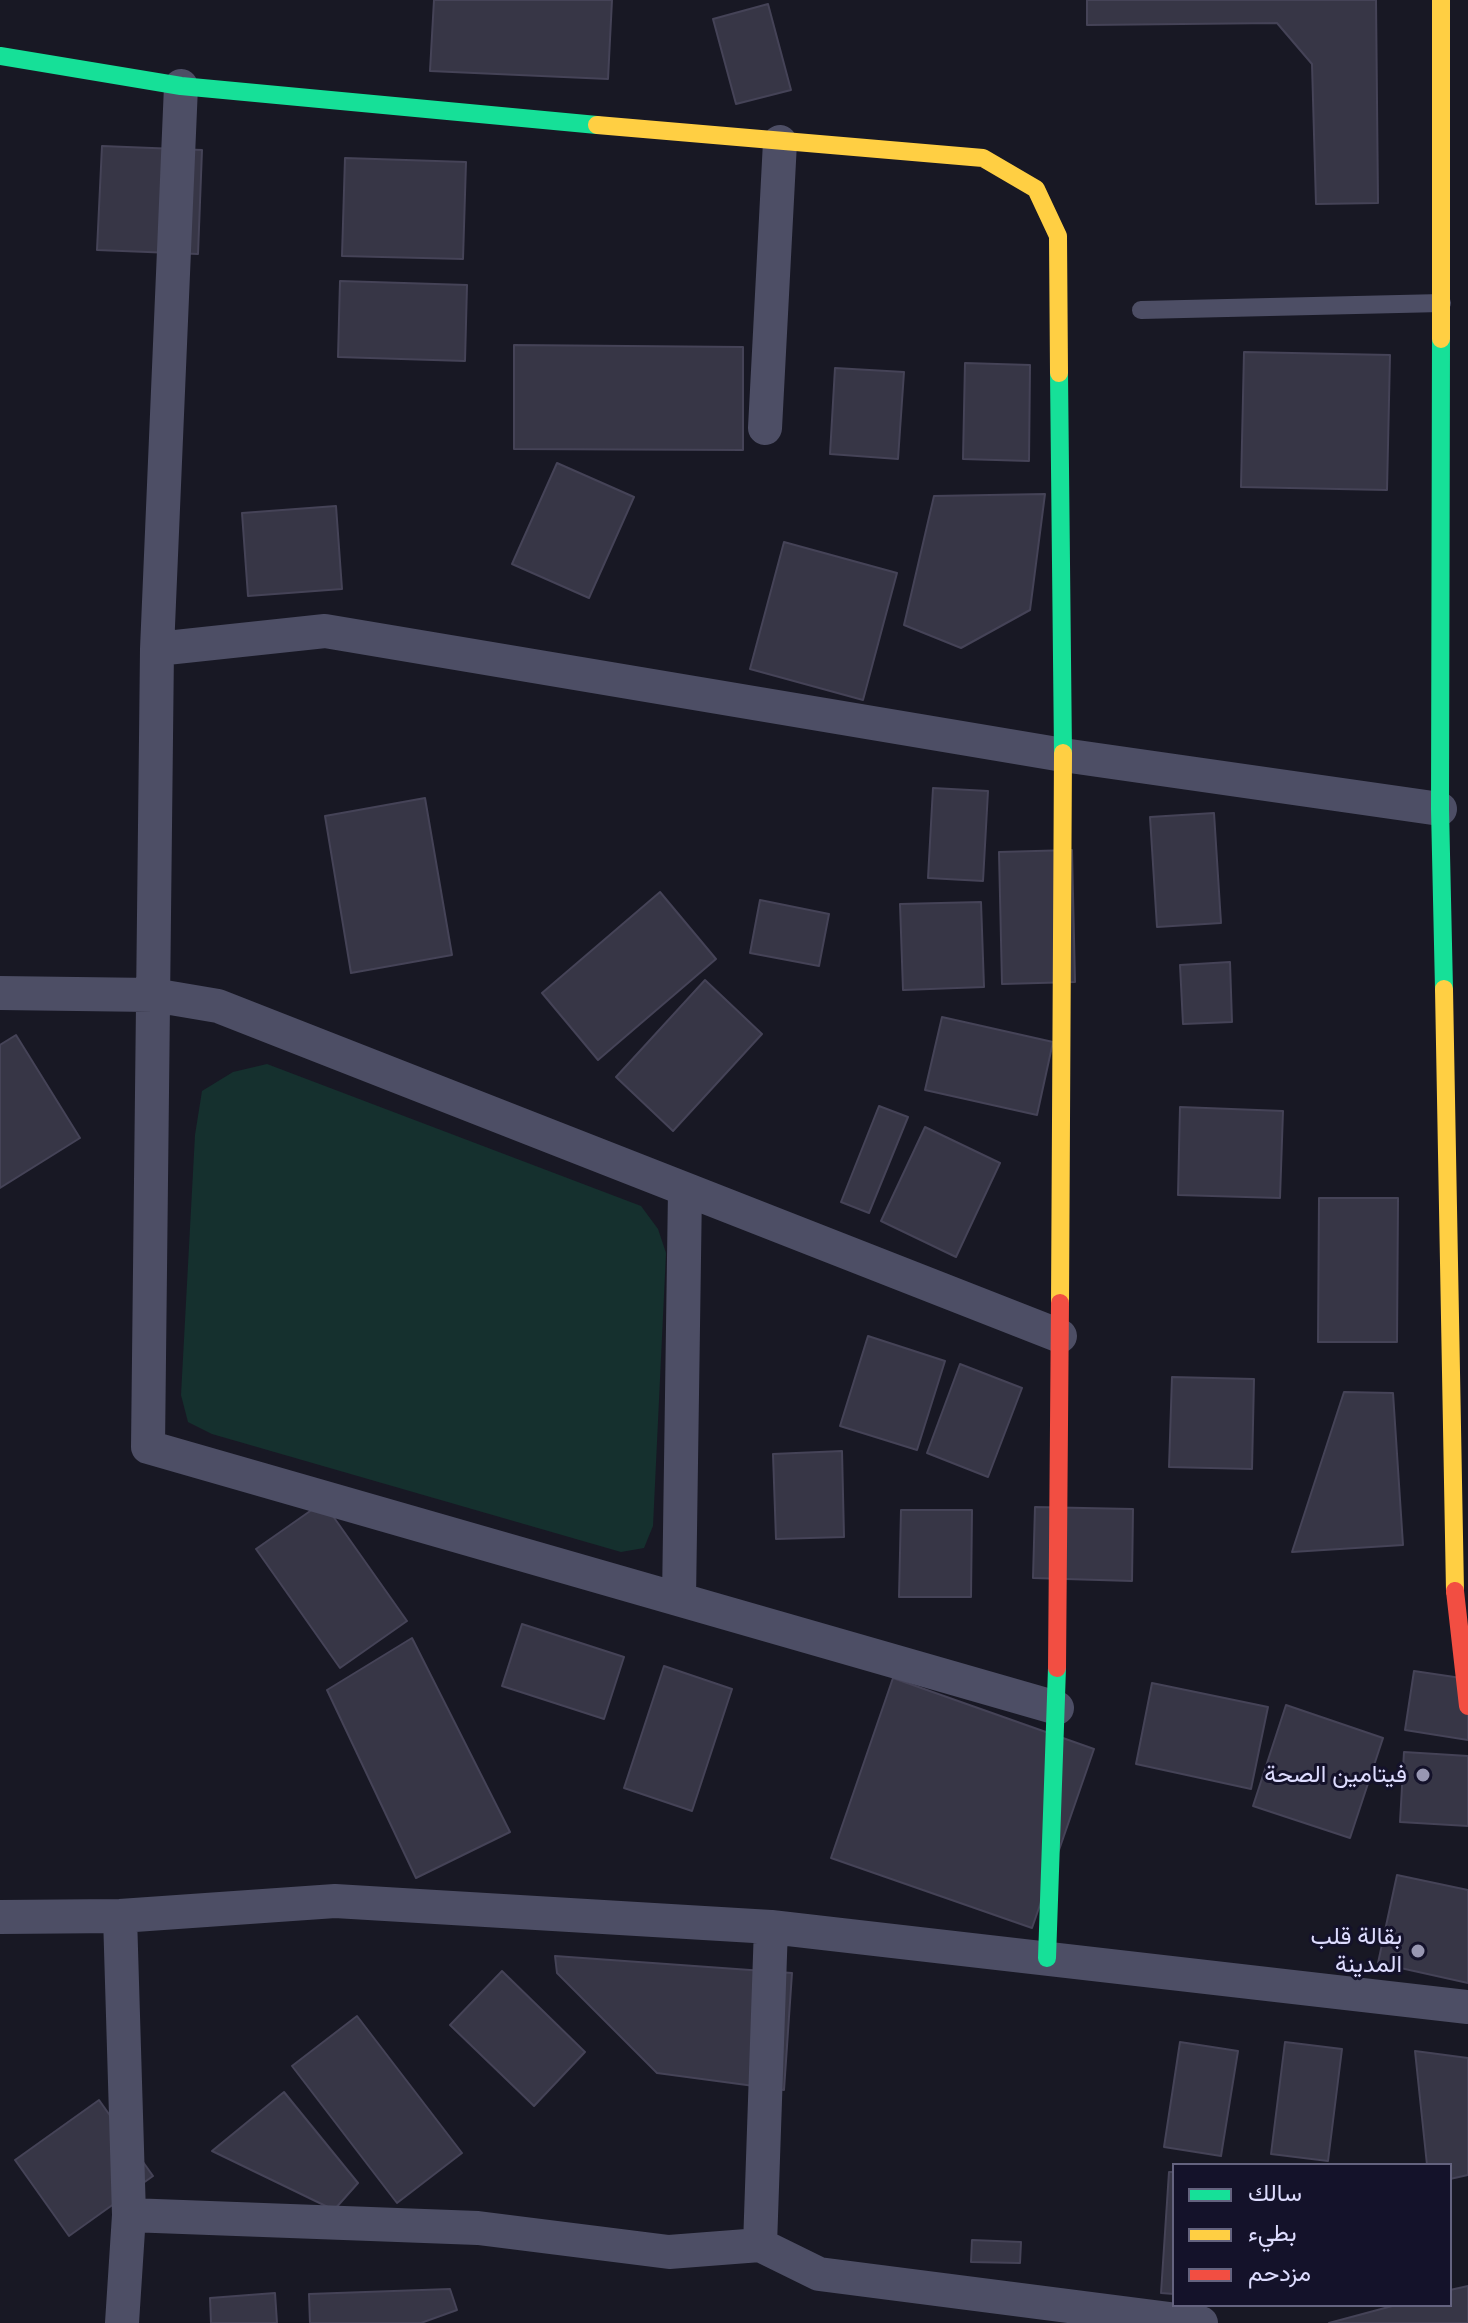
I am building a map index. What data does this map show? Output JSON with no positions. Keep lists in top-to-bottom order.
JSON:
{
  "places": ["فيتامين الصحة", "بقالة قلب المدينة"],
  "legend": ["سالك", "بطيء", "مزدحم"]
}
